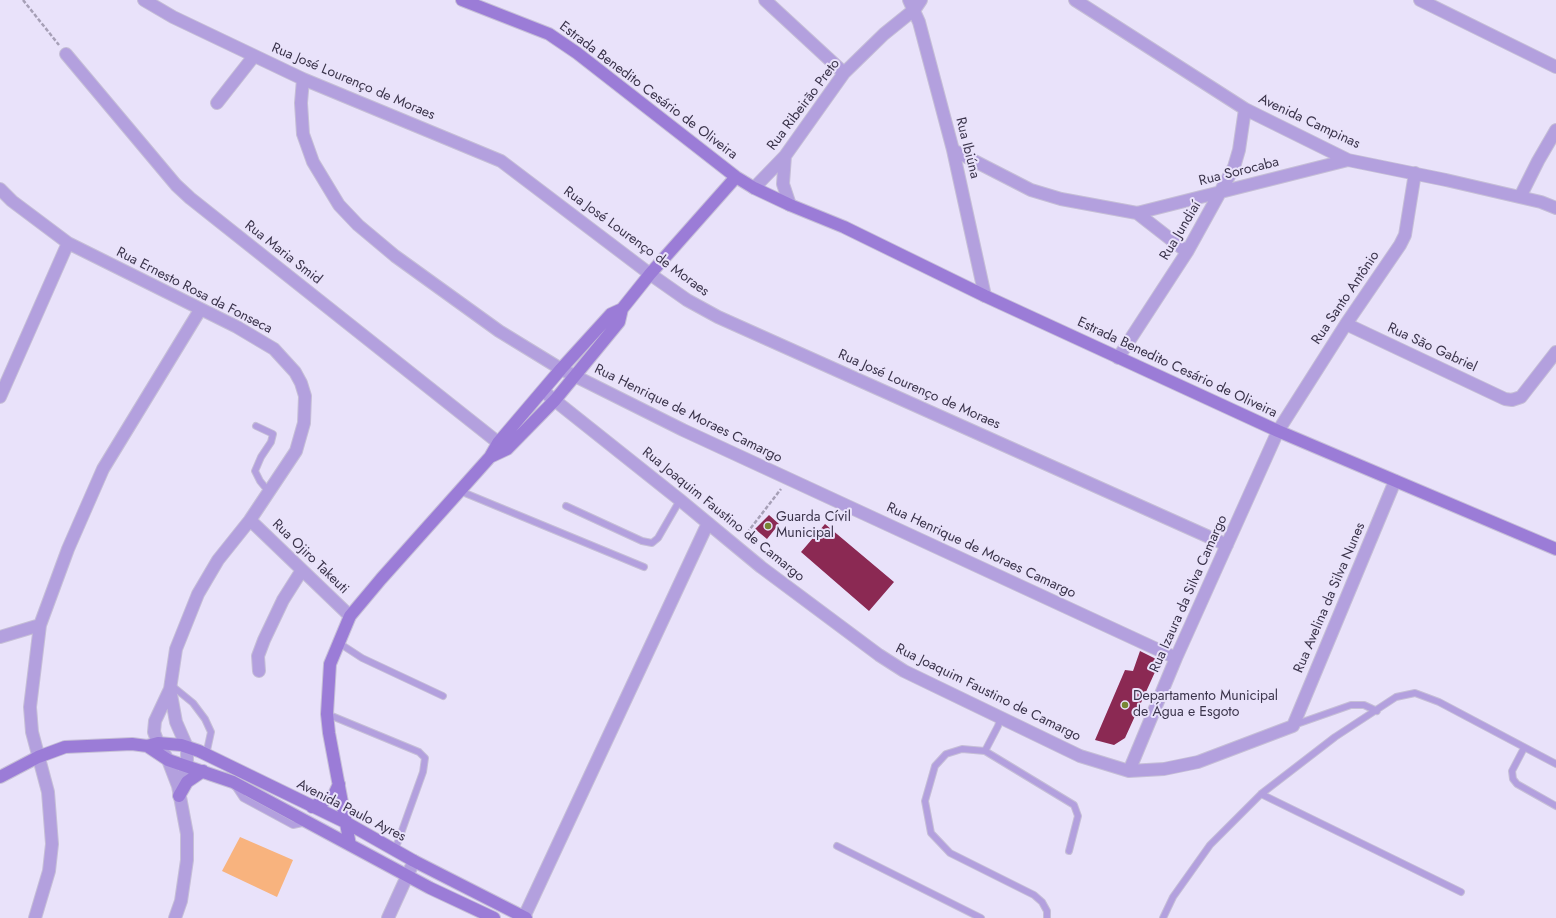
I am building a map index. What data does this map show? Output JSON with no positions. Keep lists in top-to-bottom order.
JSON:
{
  "streets": {
    "main road": ["Estrada Benedito Cesário de Oliveira", "Avenida Paulo Ayres"],
    "street": [
      "Rua José Lourenço de Moraes",
      "Rua Ribeirão Preto",
      "Avenida Campinas",
      "Rua Ibiúna",
      "Rua Sorocaba",
      "Rua Jundiaí",
      "Rua Maria Smid",
      "Rua Ernesto Rosa da Fonseca",
      "Rua Santo Antônio",
      "Rua São Gabriel",
      "Rua Henrique de Moraes Camargo",
      "Rua Joaquim Faustino de Camargo",
      "Rua Ojiro Takeuti",
      "Rua Izaura da Silva Camargo",
      "Rua Avelina da Silva Nunes"
    ]
  },
  "crossings": [
    ["Rua José Lourenço de Moraes", "Rua Henrique de Moraes Camargo"],
    ["Rua José Lourenço de Moraes", "Rua Izaura da Silva Camargo"],
    ["Estrada Benedito Cesário de Oliveira", "Rua Ribeirão Preto"],
    ["Estrada Benedito Cesário de Oliveira", "Rua Ibiúna"],
    ["Estrada Benedito Cesário de Oliveira", "Rua Jundiaí"],
    ["Estrada Benedito Cesário de Oliveira", "Rua Santo Antônio"],
    ["Estrada Benedito Cesário de Oliveira", "Rua Izaura da Silva Camargo"],
    ["Estrada Benedito Cesário de Oliveira", "Rua Avelina da Silva Nunes"],
    ["Rua Ribeirão Preto", "Rua Ibiúna"],
    ["Avenida Campinas", "Rua Sorocaba"],
    ["Avenida Campinas", "Rua Jundiaí"],
    ["Avenida Campinas", "Rua Santo Antônio"],
    ["Rua Ibiúna", "Rua Sorocaba"],
    ["Rua Sorocaba", "Rua Jundiaí"],
    ["Rua Ernesto Rosa da Fonseca", "Rua Ojiro Takeuti"],
    ["Rua Ernesto Rosa da Fonseca", "Avenida Paulo Ayres"],
    ["Rua Santo Antônio", "Rua São Gabriel"],
    ["Rua Santo Antônio", "Rua Izaura da Silva Camargo"],
    ["Rua Henrique de Moraes Camargo", "Rua Izaura da Silva Camargo"],
    ["Rua Joaquim Faustino de Camargo", "Rua Izaura da Silva Camargo"],
    ["Rua Joaquim Faustino de Camargo", "Rua Avelina da Silva Nunes"]
  ],
  "places": ["Guarda Cívil Municipal", "Departamento Municipal de Água e Esgoto"]
}
